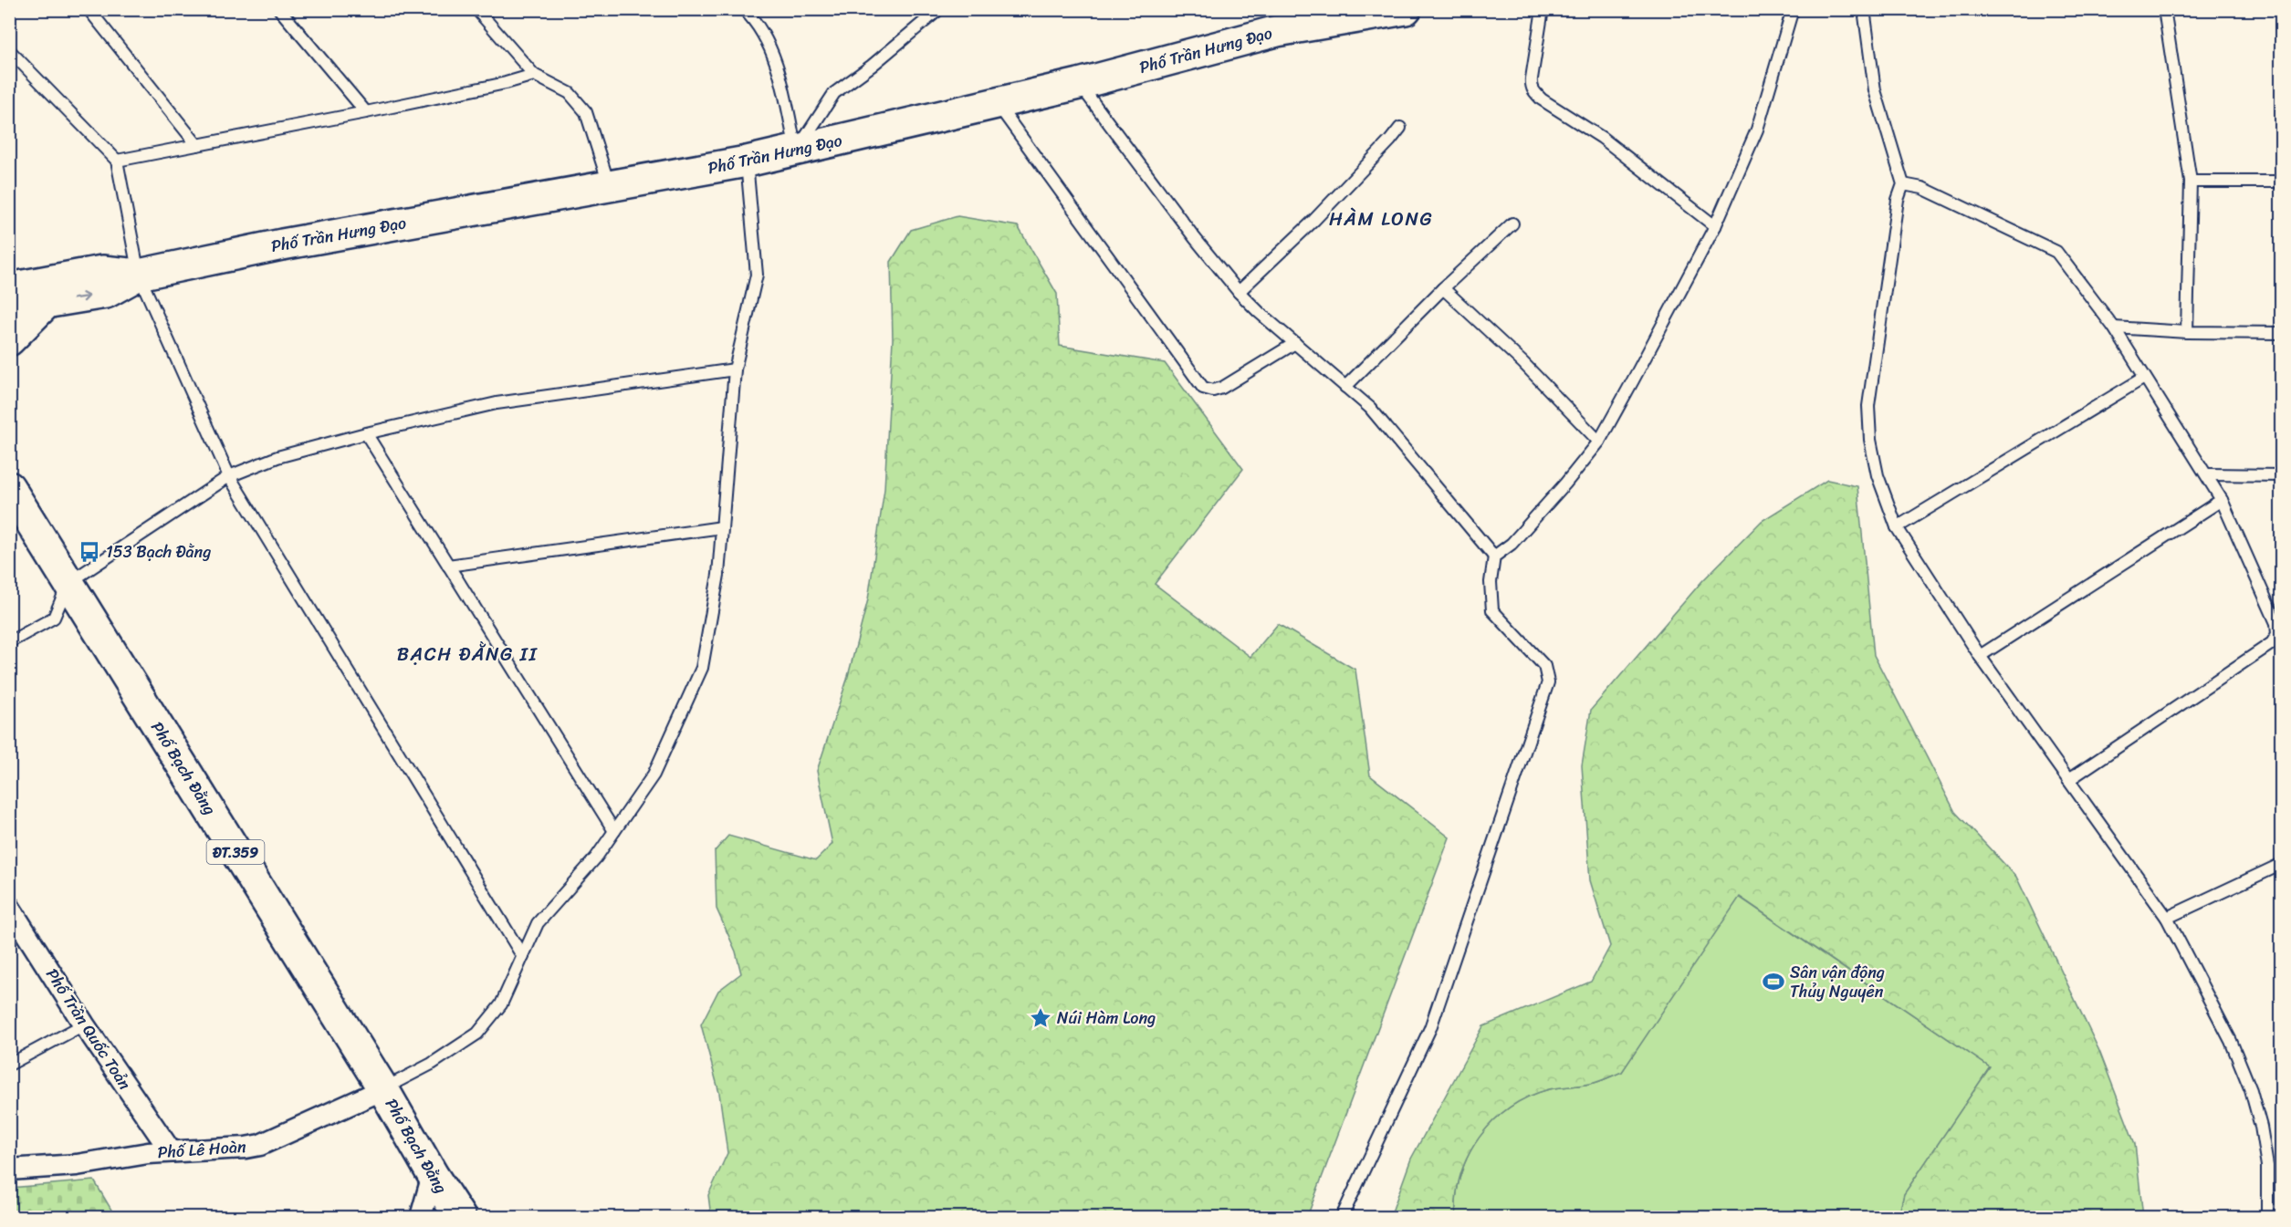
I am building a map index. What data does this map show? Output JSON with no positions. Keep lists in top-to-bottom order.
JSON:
{
  "streets": {
    "street": [
      "Phố Trần Hưng Đạo",
      "Phố Bạch Đằng",
      "ĐT.359",
      "Phố Trần Quốc Toản",
      "Phố Lê Hoàn"
    ]
  },
  "crossings": [
    ["Phố Bạch Đằng", "Phố Lê Hoàn"],
    ["Phố Trần Quốc Toản", "Phố Lê Hoàn"]
  ],
  "districts": ["HÀM LONG", "BẠCH ĐẰNG II"],
  "places": {
    "bus stop": ["153 Bạch Đằng"],
    "sports": ["Sân vận động Thủy Nguyên"],
    "place": ["Núi Hàm Long"]
  }
}
